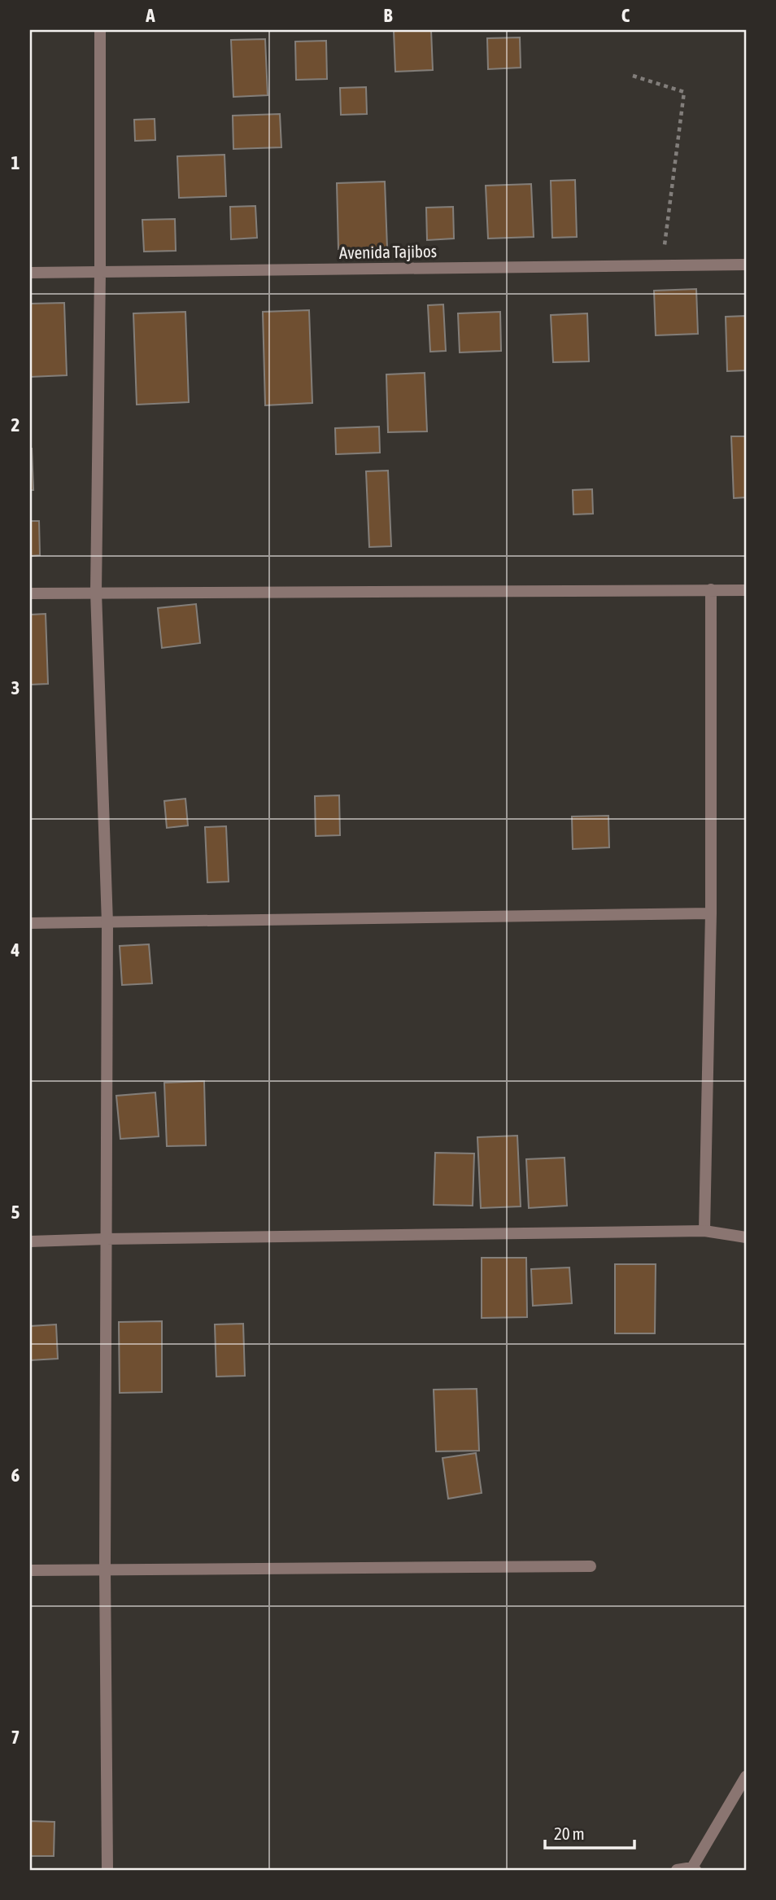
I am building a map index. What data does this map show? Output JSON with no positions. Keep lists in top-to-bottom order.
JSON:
{
  "streets": {
    "street": ["Avenida Tajibos"]
  },
  "scale_bar": "20 m",
  "grid": {
    "columns": ["A", "B", "C"],
    "rows": [
      "1",
      "2",
      "3",
      "4",
      "5",
      "6",
      "7"
    ]
  }
}
